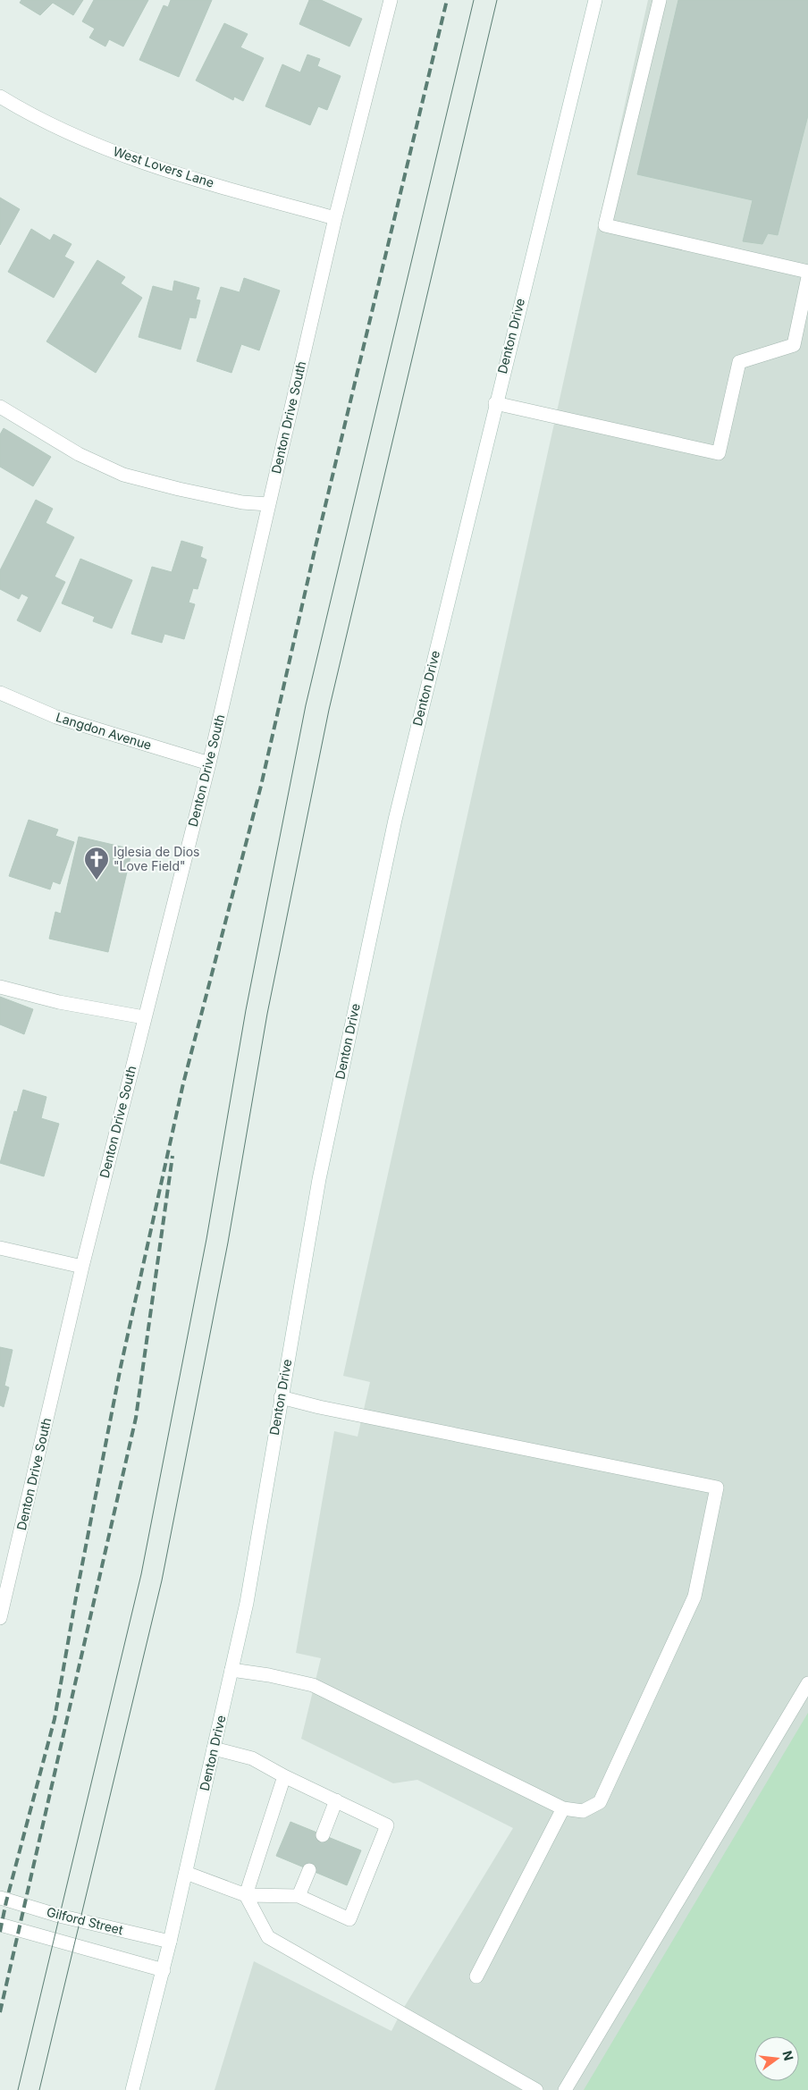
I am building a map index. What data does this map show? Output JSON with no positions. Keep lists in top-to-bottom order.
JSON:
{
  "streets": {
    "street": [
      "West Lovers Lane",
      "Denton Drive",
      "Denton Drive South",
      "Langdon Avenue",
      "Gilford Street"
    ]
  },
  "crossings": [
    ["West Lovers Lane", "Denton Drive South"],
    ["Denton Drive", "Gilford Street"],
    ["Denton Drive South", "Langdon Avenue"]
  ],
  "places": {
    "church": ["Iglesia de Dios \"Love Field\""]
  },
  "north": "right"
}
